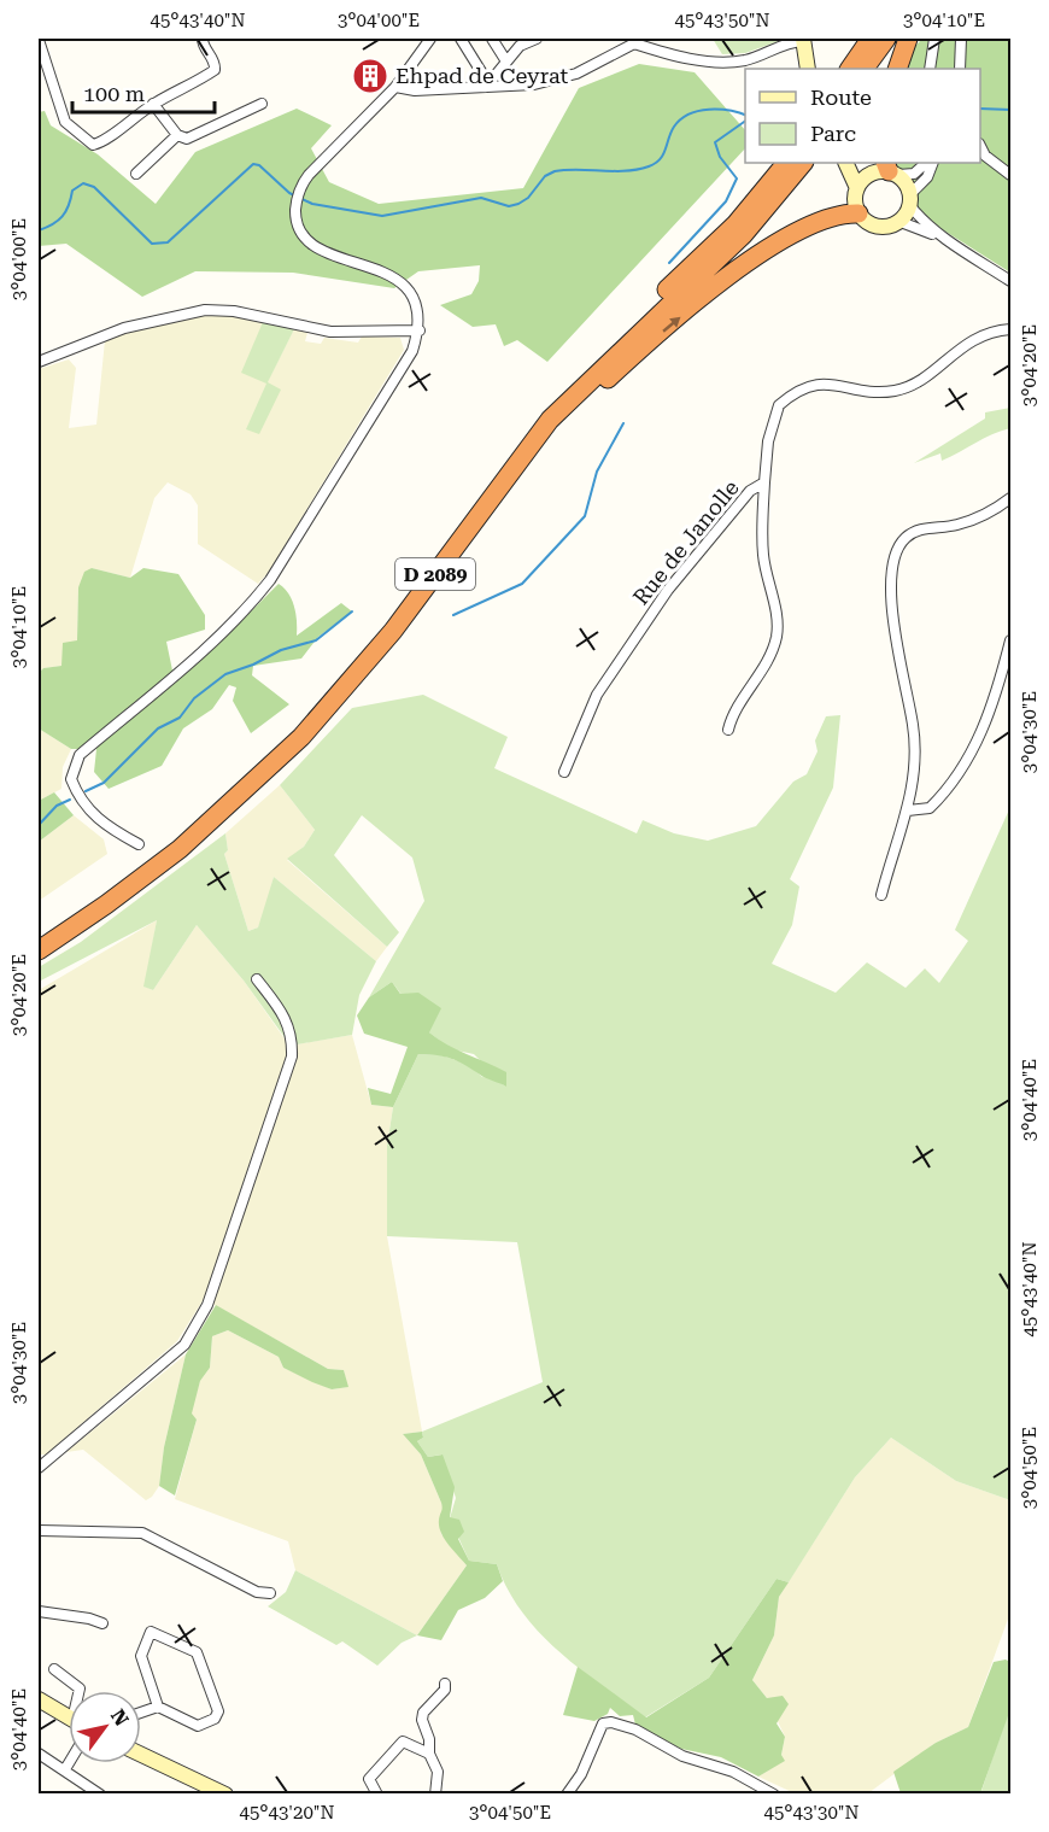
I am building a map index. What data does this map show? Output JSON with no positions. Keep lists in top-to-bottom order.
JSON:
{
  "streets": {
    "highway": ["D 2089"],
    "street": ["Rue de Janolle"]
  },
  "places": {
    "building": ["Ehpad de Ceyrat"]
  },
  "legend": ["Route", "Parc"],
  "scale_bar": "100 m",
  "north": "top right",
  "coordinates": [
    "45°43'40\"N",
    "3°04'00\"E",
    "45°43'50\"N",
    "3°04'10\"E",
    "3°04'20\"E",
    "3°04'30\"E",
    "3°04'40\"E",
    "3°04'50\"E",
    "45°43'20\"N",
    "45°43'30\"N"
  ]
}
